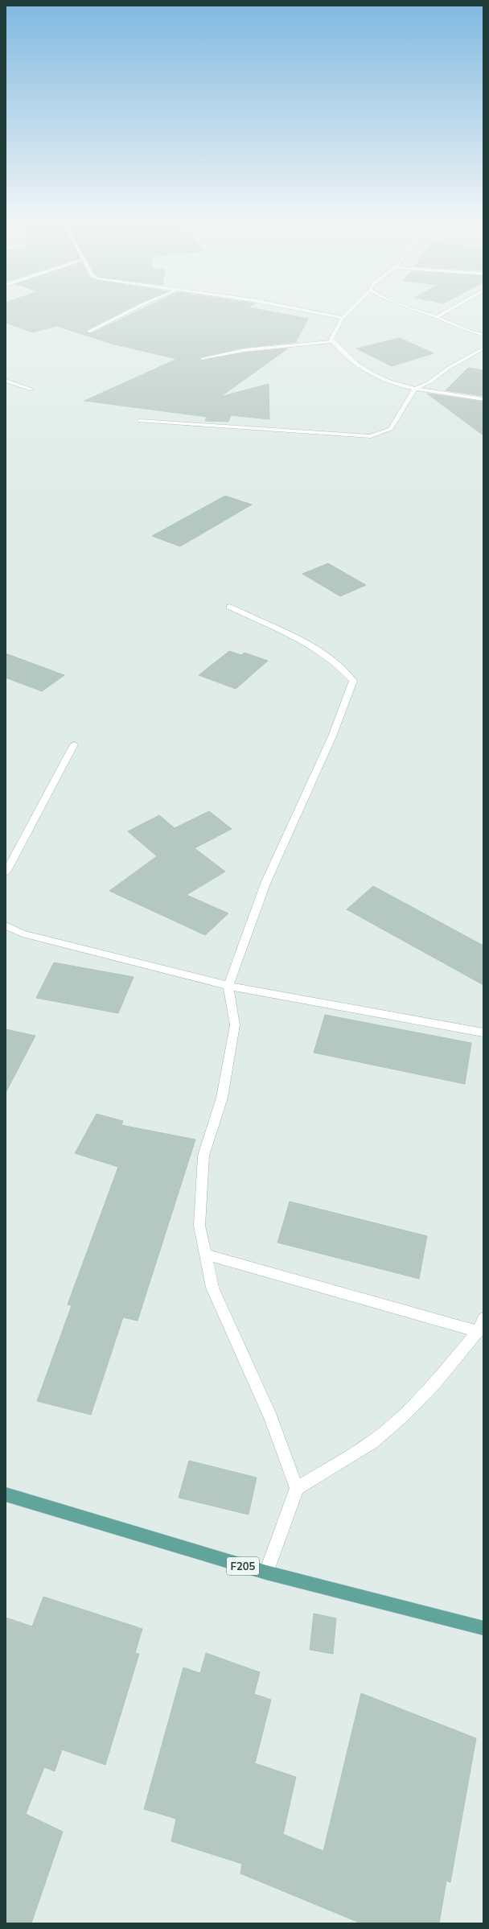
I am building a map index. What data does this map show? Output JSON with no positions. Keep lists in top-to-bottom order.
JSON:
{
  "streets": {
    "main road": ["F205"]
  }
}
